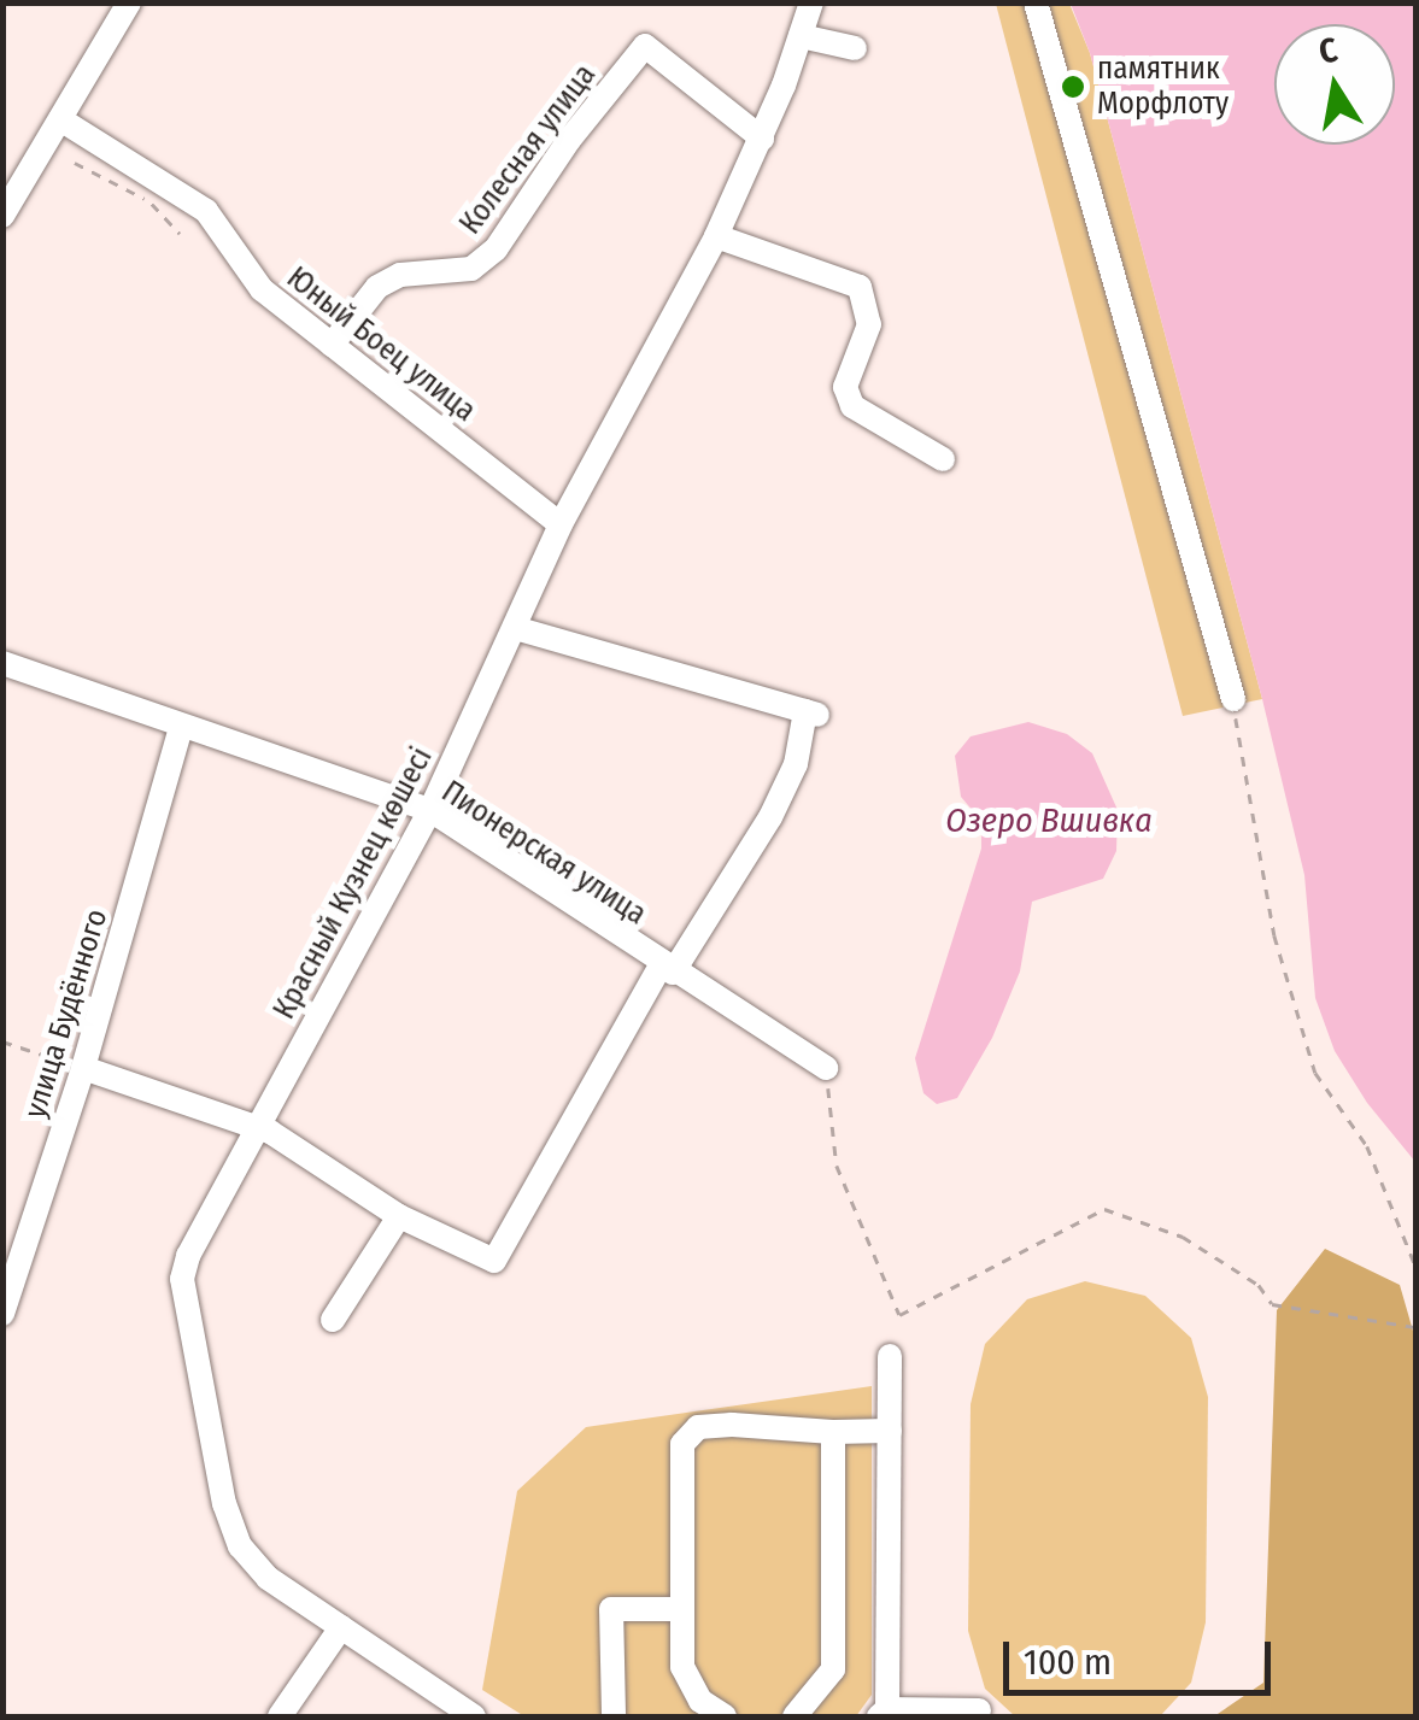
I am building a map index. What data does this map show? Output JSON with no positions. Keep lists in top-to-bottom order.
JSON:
{
  "streets": {
    "street": [
      "Колесная улица",
      "Юный Боец улица",
      "Пионерская улица",
      "Красный Кузнец көшесі",
      "улица Будённого"
    ]
  },
  "crossings": [
    ["Колесная улица", "Юный Боец улица"],
    ["Колесная улица", "Красный Кузнец көшесі"],
    ["Юный Боец улица", "Красный Кузнец көшесі"],
    ["Пионерская улица", "Красный Кузнец көшесі"],
    ["Пионерская улица", "улица Будённого"]
  ],
  "water": ["Озеро Вшивка"],
  "places": ["памятник Морфлоту"],
  "scale_bar": "100 m",
  "north": "top"
}
